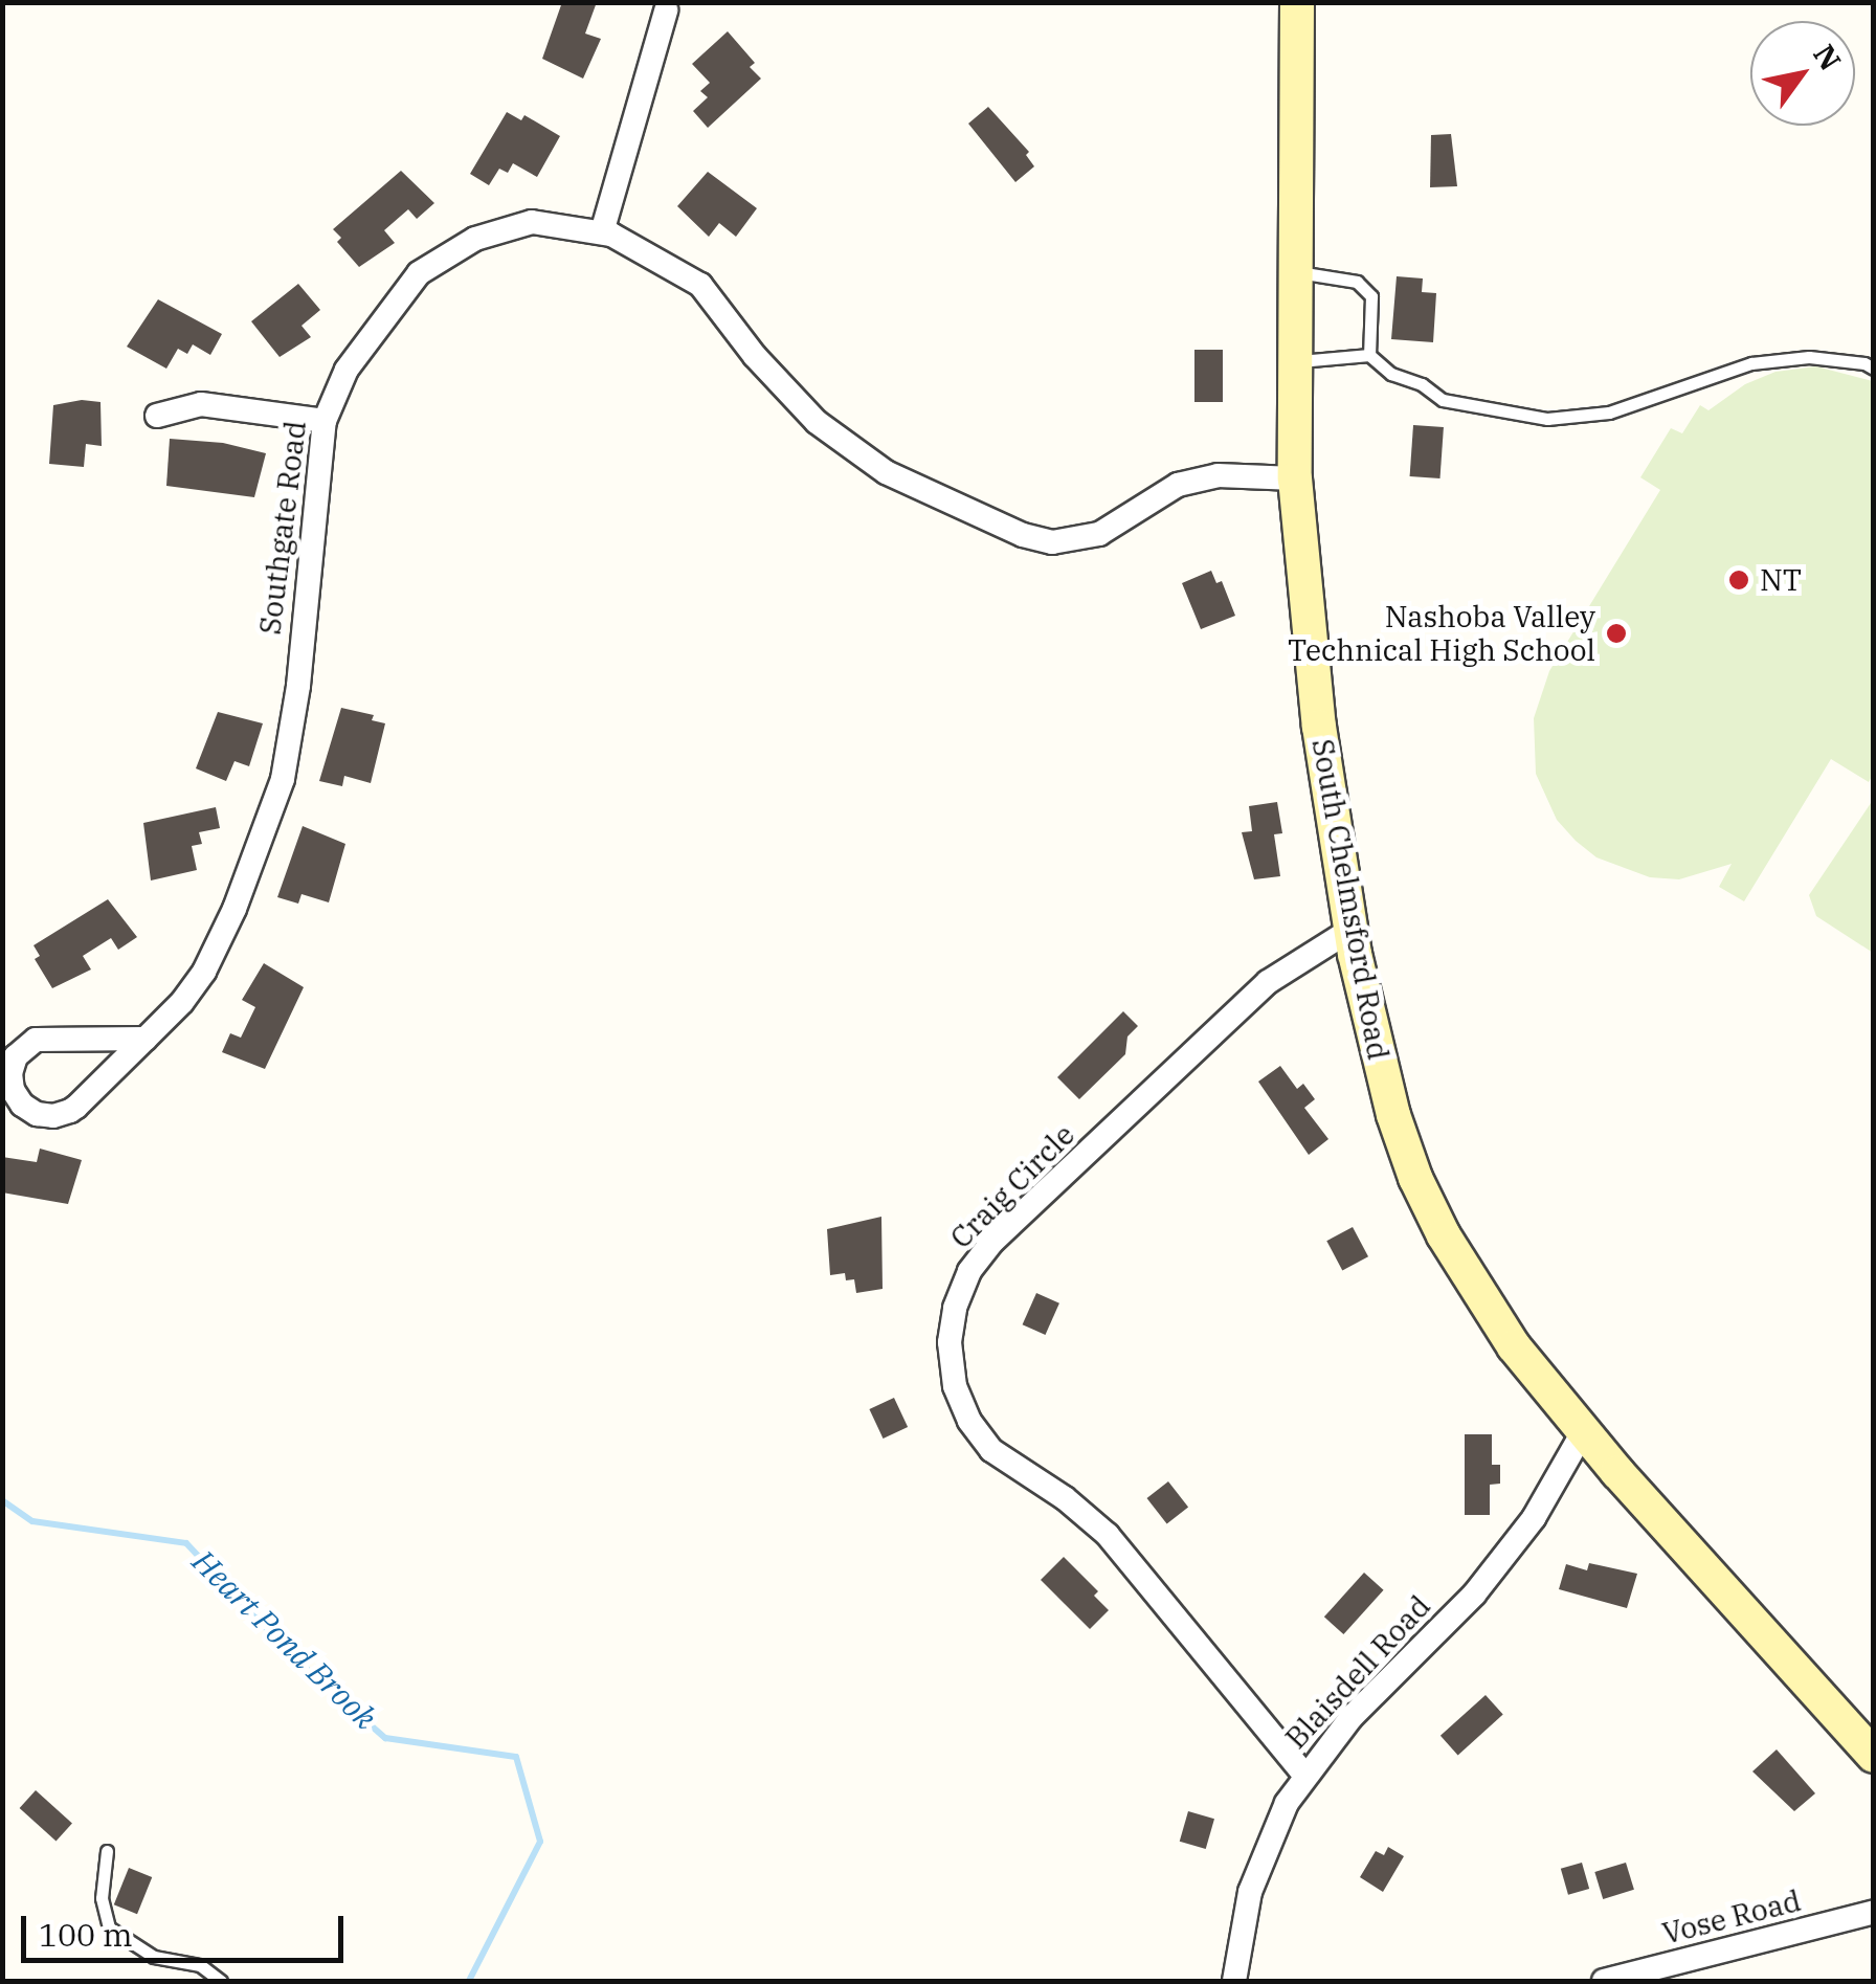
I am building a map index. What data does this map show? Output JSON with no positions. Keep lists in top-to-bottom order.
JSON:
{
  "streets": {
    "main road": ["South Chelmsford Road"],
    "street": [
      "Southgate Road",
      "Craig Circle",
      "Blaisdell Road",
      "Vose Road"
    ]
  },
  "crossings": [
    ["Southgate Road", "South Chelmsford Road"],
    ["South Chelmsford Road", "Craig Circle"],
    ["South Chelmsford Road", "Blaisdell Road"],
    ["Craig Circle", "Blaisdell Road"]
  ],
  "water": ["Heart Pond Brook"],
  "places": ["NT", "Nashoba Valley Technical High School"],
  "scale_bar": "100 m",
  "north": "top right"
}
